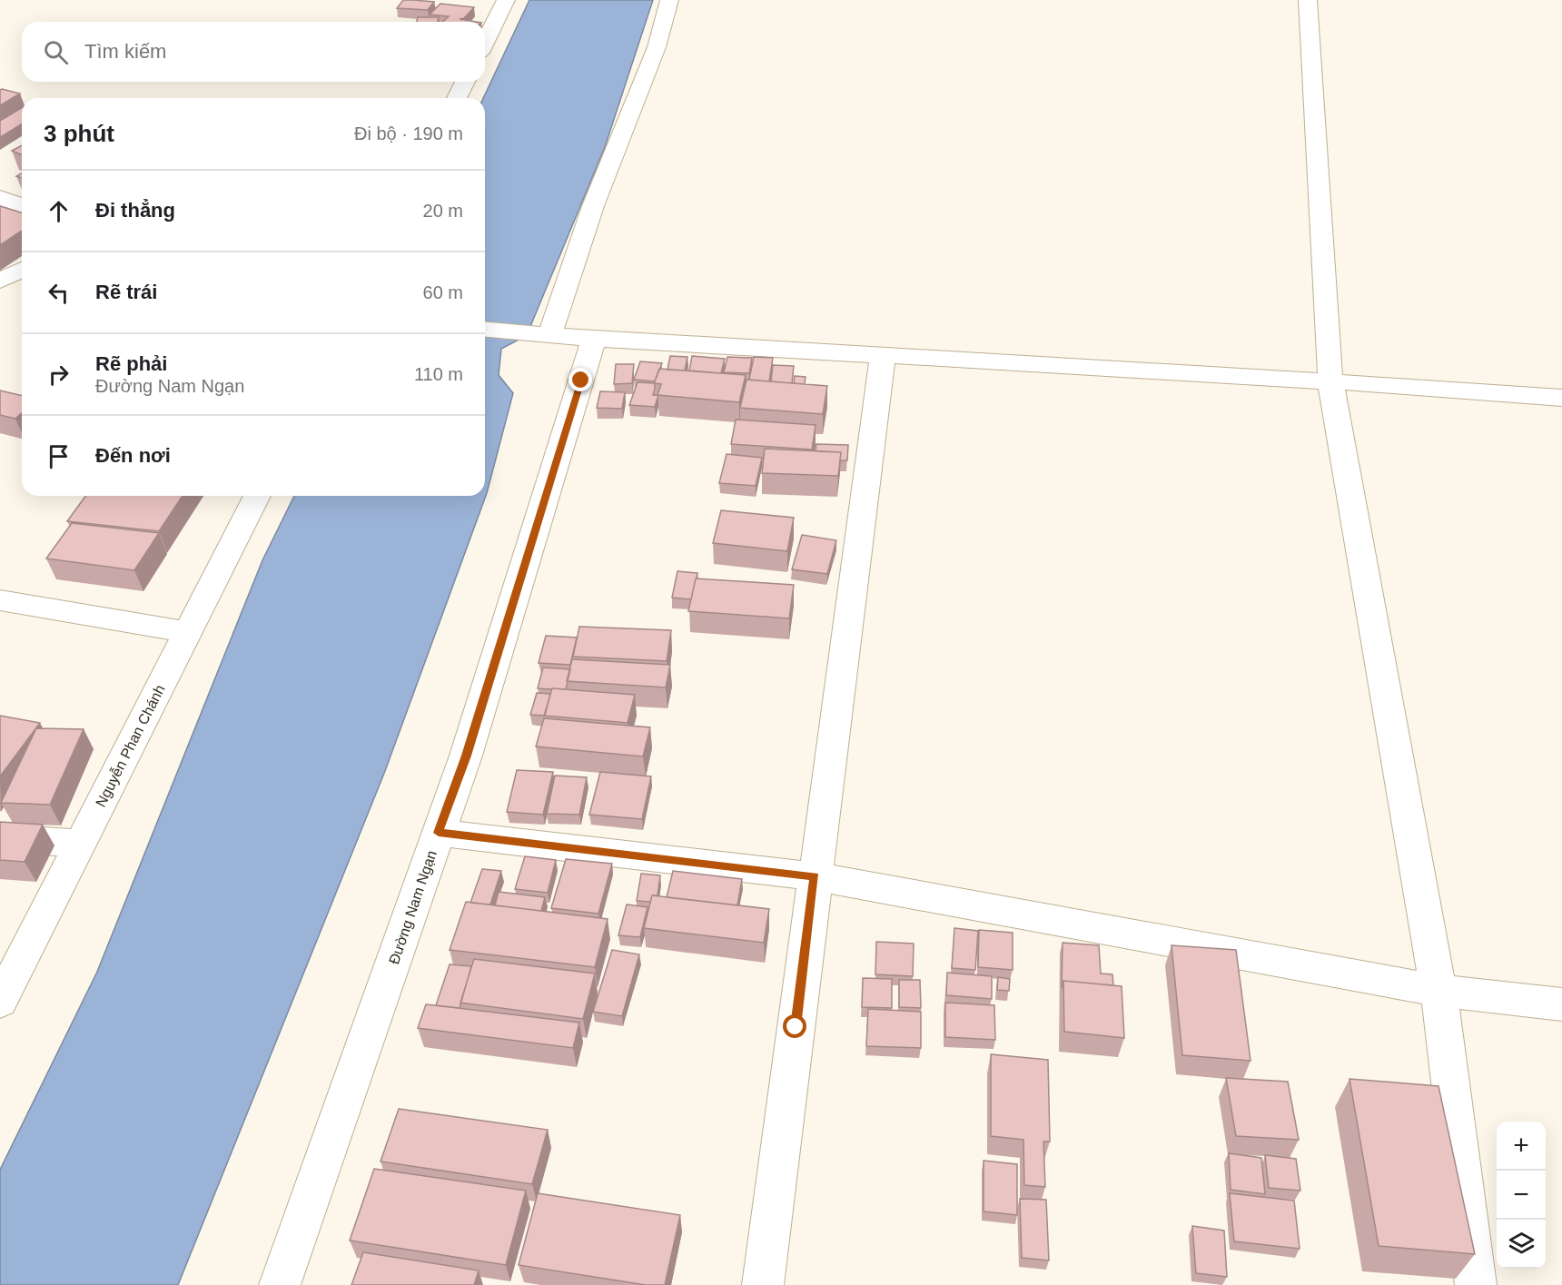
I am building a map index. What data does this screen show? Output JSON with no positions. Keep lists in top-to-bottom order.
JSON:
{
  "streets": {
    "street": ["Nguyễn Phan Chánh", "Đường Nam Ngạn"]
  },
  "page": {
    "search": "Tìm kiếm",
    "heading": ["3 phút", "Đi bộ · 190 m"],
    "list": [
      ["Đi thẳng", "20 m"],
      ["Rẽ trái", "60 m"],
      ["Rẽ phải", "Đường Nam Ngạn", "110 m"],
      "Đến nơi"
    ],
    "map_buttons": ["+", "−"]
  }
}
